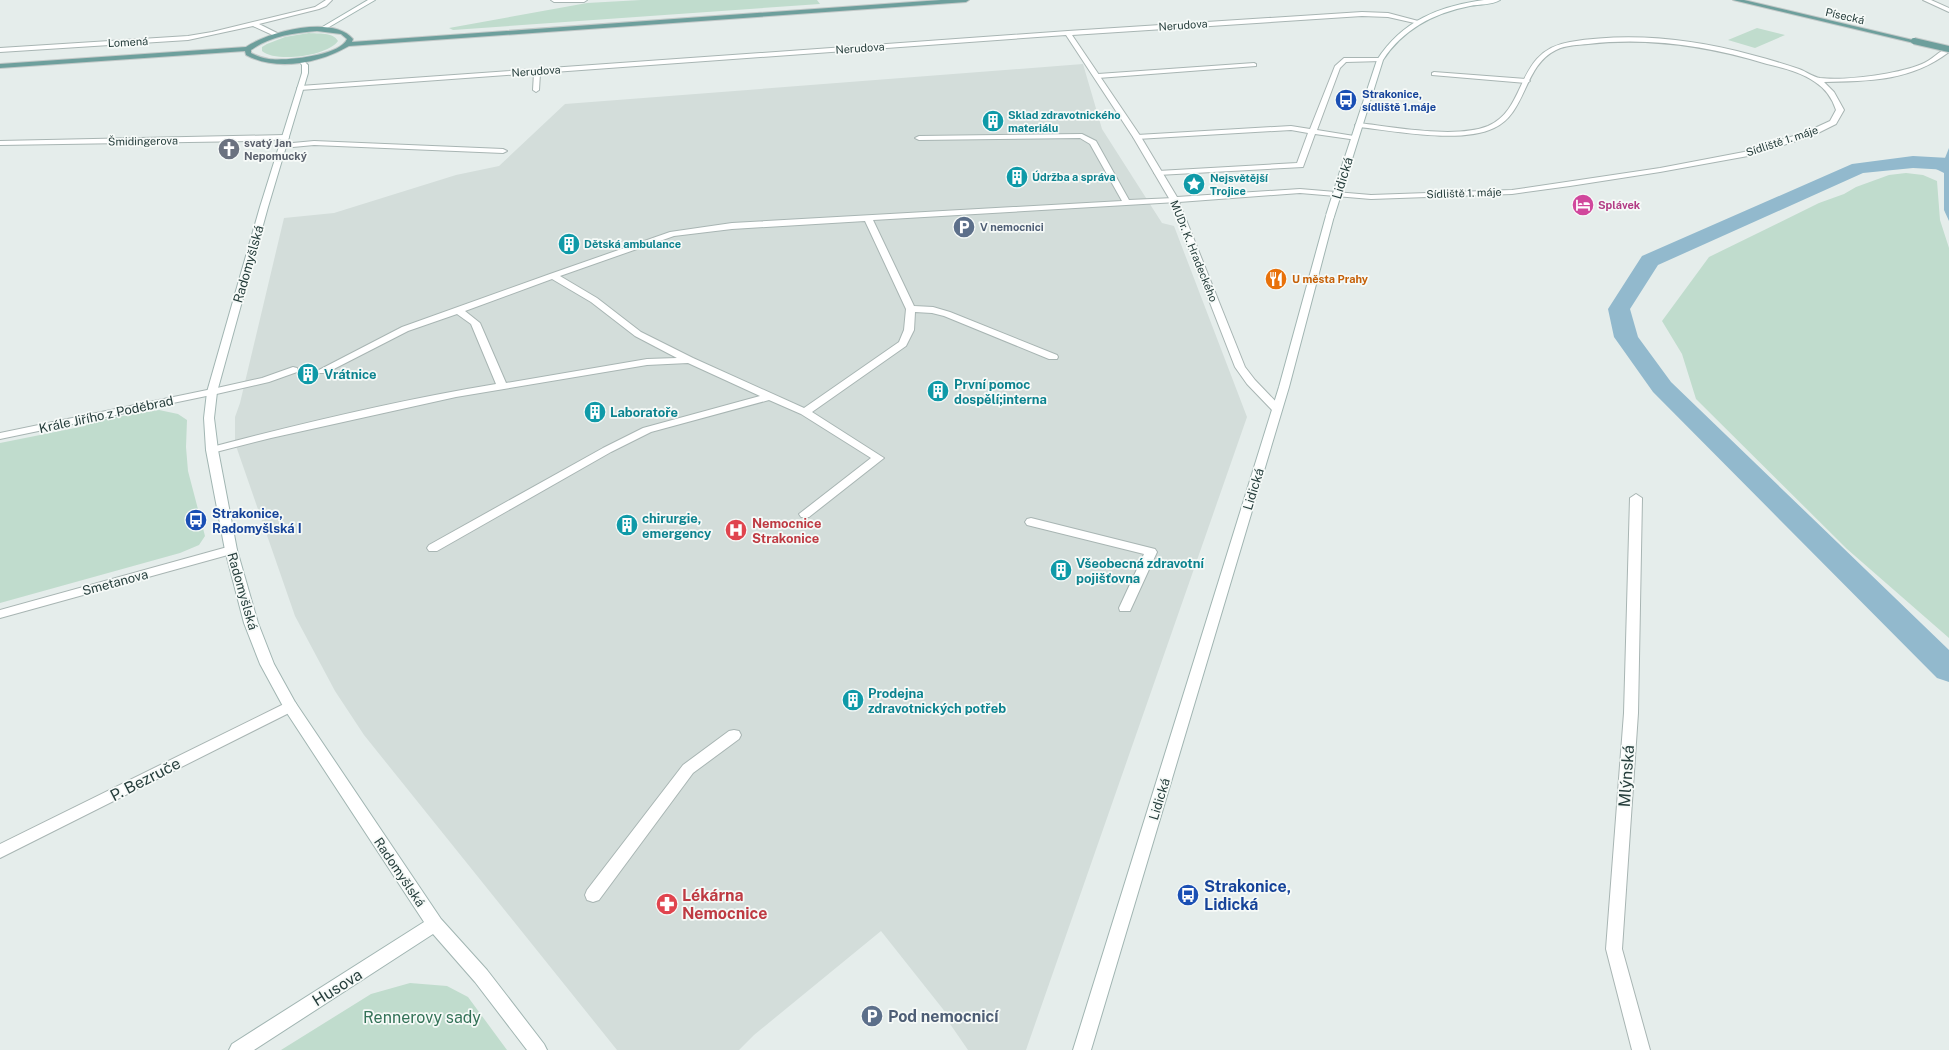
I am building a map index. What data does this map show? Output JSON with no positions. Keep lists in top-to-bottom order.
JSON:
{
  "streets": {
    "main road": ["Písecká"],
    "street": [
      "Nerudova",
      "Lomená",
      "Šmidingerova",
      "Sídliště 1. máje",
      "Lidická",
      "MUDr. K. Hradeckého",
      "Radomyšlská",
      "Krále Jiřího z Poděbrad",
      "Smetanova",
      "Mlýnská",
      "P. Bezruče",
      "Husova"
    ]
  },
  "crossings": [
    ["Nerudova", "Lidická"],
    ["Nerudova", "MUDr. K. Hradeckého"],
    ["Nerudova", "Radomyšlská"],
    ["Šmidingerova", "Radomyšlská"],
    ["Sídliště 1. máje", "Lidická"],
    ["Sídliště 1. máje", "MUDr. K. Hradeckého"],
    ["Lidická", "MUDr. K. Hradeckého"],
    ["Radomyšlská", "Krále Jiřího z Poděbrad"],
    ["Radomyšlská", "Smetanova"],
    ["Radomyšlská", "P. Bezruče"],
    ["Radomyšlská", "Husova"]
  ],
  "parks": ["Rennerovy sady"],
  "places": {
    "bus stop": ["Strakonice, sídliště 1.máje", "Strakonice, Radomyšlská I", "Strakonice, Lidická"],
    "building": [
      "Sklad zdravotnického materiálu",
      "Údržba a správa",
      "Dětská ambulance",
      "Vrátnice",
      "První pomoc dospělí;interna",
      "Laboratoře",
      "chirurgie, emergency",
      "Všeobecná zdravotní pojišťovna",
      "Prodejna zdravotnických potřeb"
    ],
    "church": ["svatý Jan Nepomucký"],
    "place": ["Nejsvětější Trojice"],
    "hotel": ["Splávek"],
    "parking": ["V nemocnici", "Pod nemocnicí"],
    "restaurant": ["U města Prahy"],
    "hospital": ["Nemocnice Strakonice"],
    "pharmacy": ["Lékárna Nemocnice"]
  }
}
